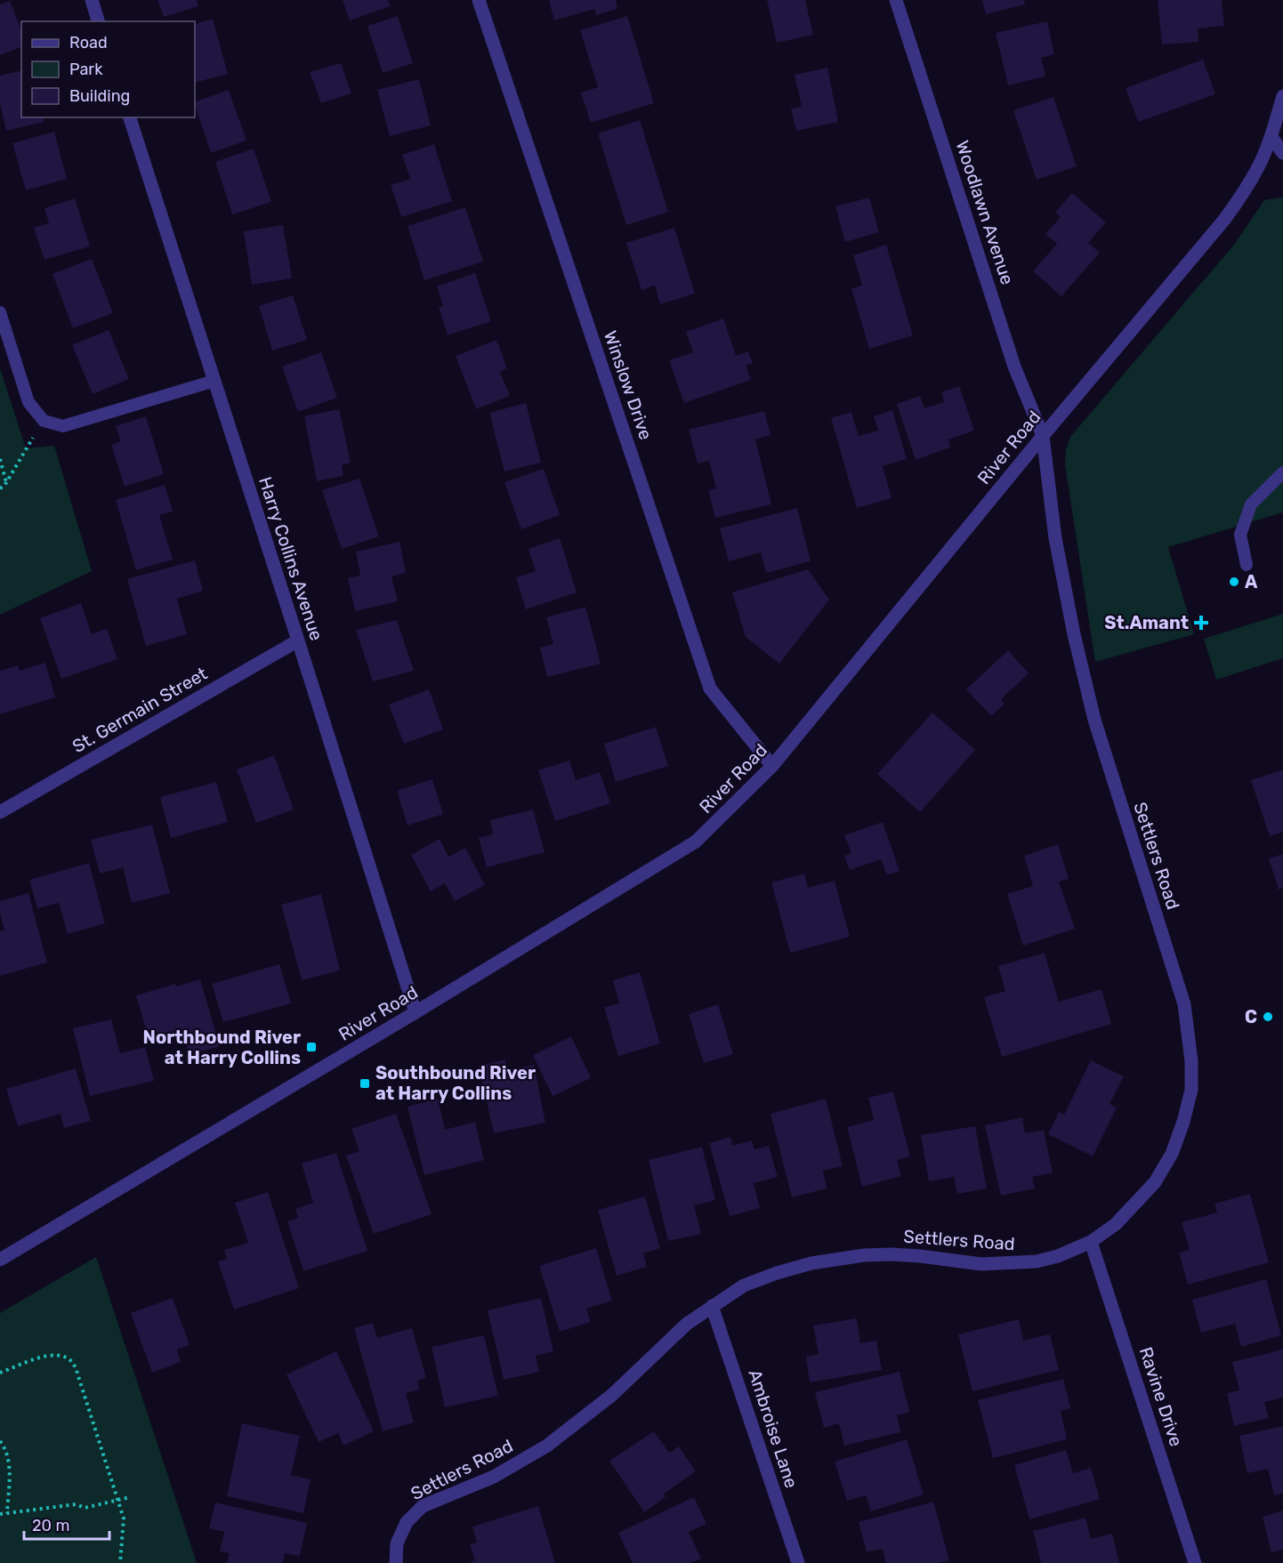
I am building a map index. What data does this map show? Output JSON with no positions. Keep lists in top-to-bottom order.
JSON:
{
  "streets": {
    "street": [
      "Woodlawn Avenue",
      "Winslow Drive",
      "River Road",
      "Harry Collins Avenue",
      "St. Germain Street",
      "Settlers Road",
      "Ravine Drive",
      "Ambroise Lane"
    ]
  },
  "crossings": [
    ["Woodlawn Avenue", "River Road"],
    ["Woodlawn Avenue", "Settlers Road"],
    ["Winslow Drive", "River Road"],
    ["River Road", "Harry Collins Avenue"],
    ["River Road", "Settlers Road"],
    ["Harry Collins Avenue", "St. Germain Street"],
    ["Settlers Road", "Ravine Drive"],
    ["Settlers Road", "Ambroise Lane"]
  ],
  "places": {
    "other": ["A", "C"],
    "health": ["St.Amant"],
    "transit": ["Northbound River at Harry Collins", "Southbound River at Harry Collins"]
  },
  "legend": ["Road", "Park", "Building"],
  "scale_bar": "20 m"
}
